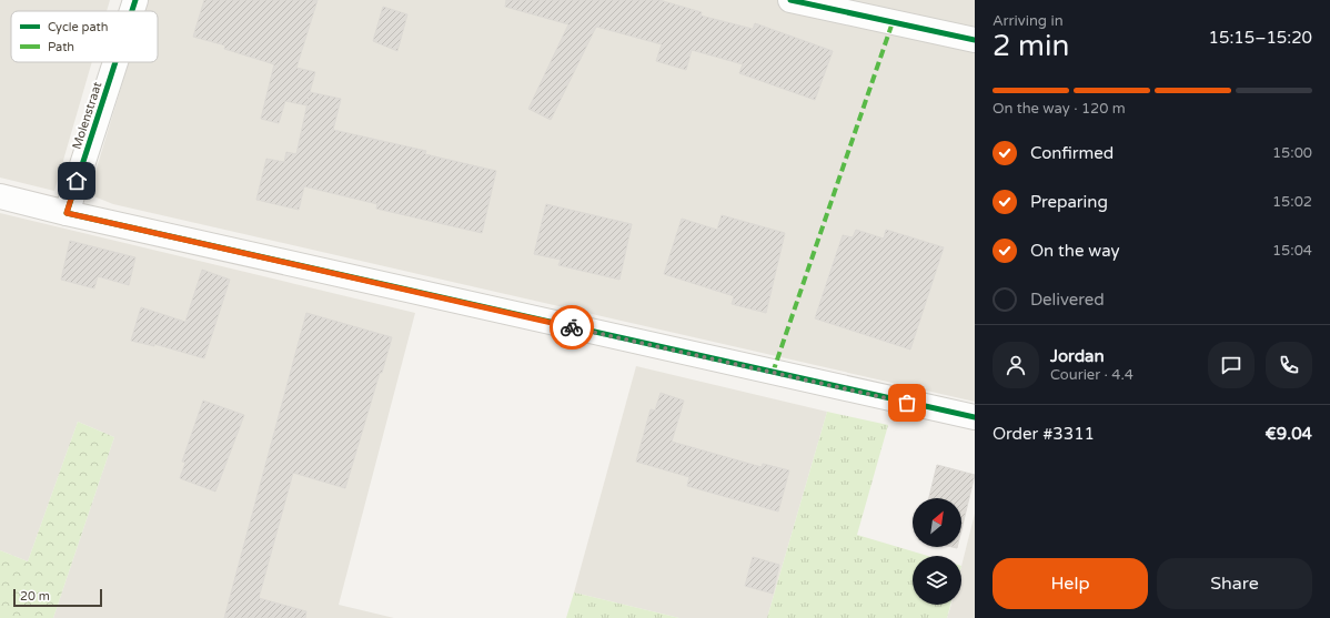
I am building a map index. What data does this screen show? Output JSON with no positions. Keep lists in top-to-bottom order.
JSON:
{
  "streets": {
    "street": ["Molenstraat"]
  },
  "legend": ["Cycle path", "Path"],
  "scale_bar": "20 m",
  "north": "top right",
  "page": {
    "heading": ["2 min", "Arriving in", "15:15–15:20"],
    "panel": [
      "Jordan",
      "Courier · 4.4",
      "Order #3311",
      "€9.04"
    ],
    "bar": "On the way · 120 m",
    "list": [
      ["Confirmed", "15:00"],
      ["Preparing", "15:02"],
      ["On the way", "15:04"],
      "Delivered"
    ],
    "buttons": ["Help", "Share"],
    "scale": "20 m"
  }
}
